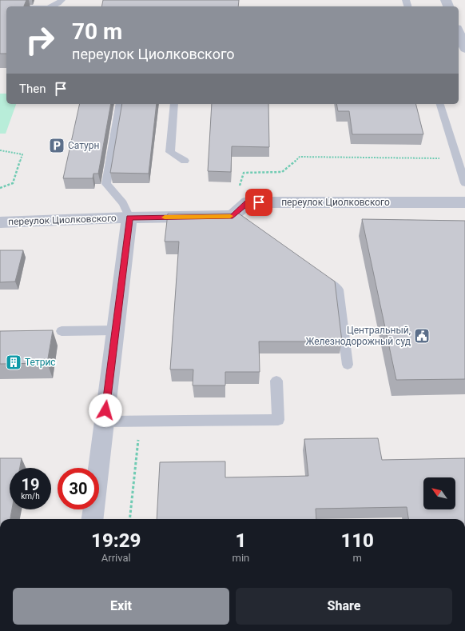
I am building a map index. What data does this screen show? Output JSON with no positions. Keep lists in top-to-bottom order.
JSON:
{
  "streets": {
    "street": ["переулок Циолковского"]
  },
  "places": {
    "parking": ["Сатурн"],
    "public building": ["Центральный, Железнодорожный суд"],
    "building": ["Тетрис"]
  },
  "north": "top left",
  "page": {
    "turn": ["70 m", "переулок Циолковского"],
    "then": "Then",
    "speed": "19 km/h",
    "limit": "30",
    "eta": [
      "19:29",
      "Arrival",
      "1",
      "min",
      "110",
      "m"
    ],
    "buttons": ["Exit", "Share"]
  }
}
